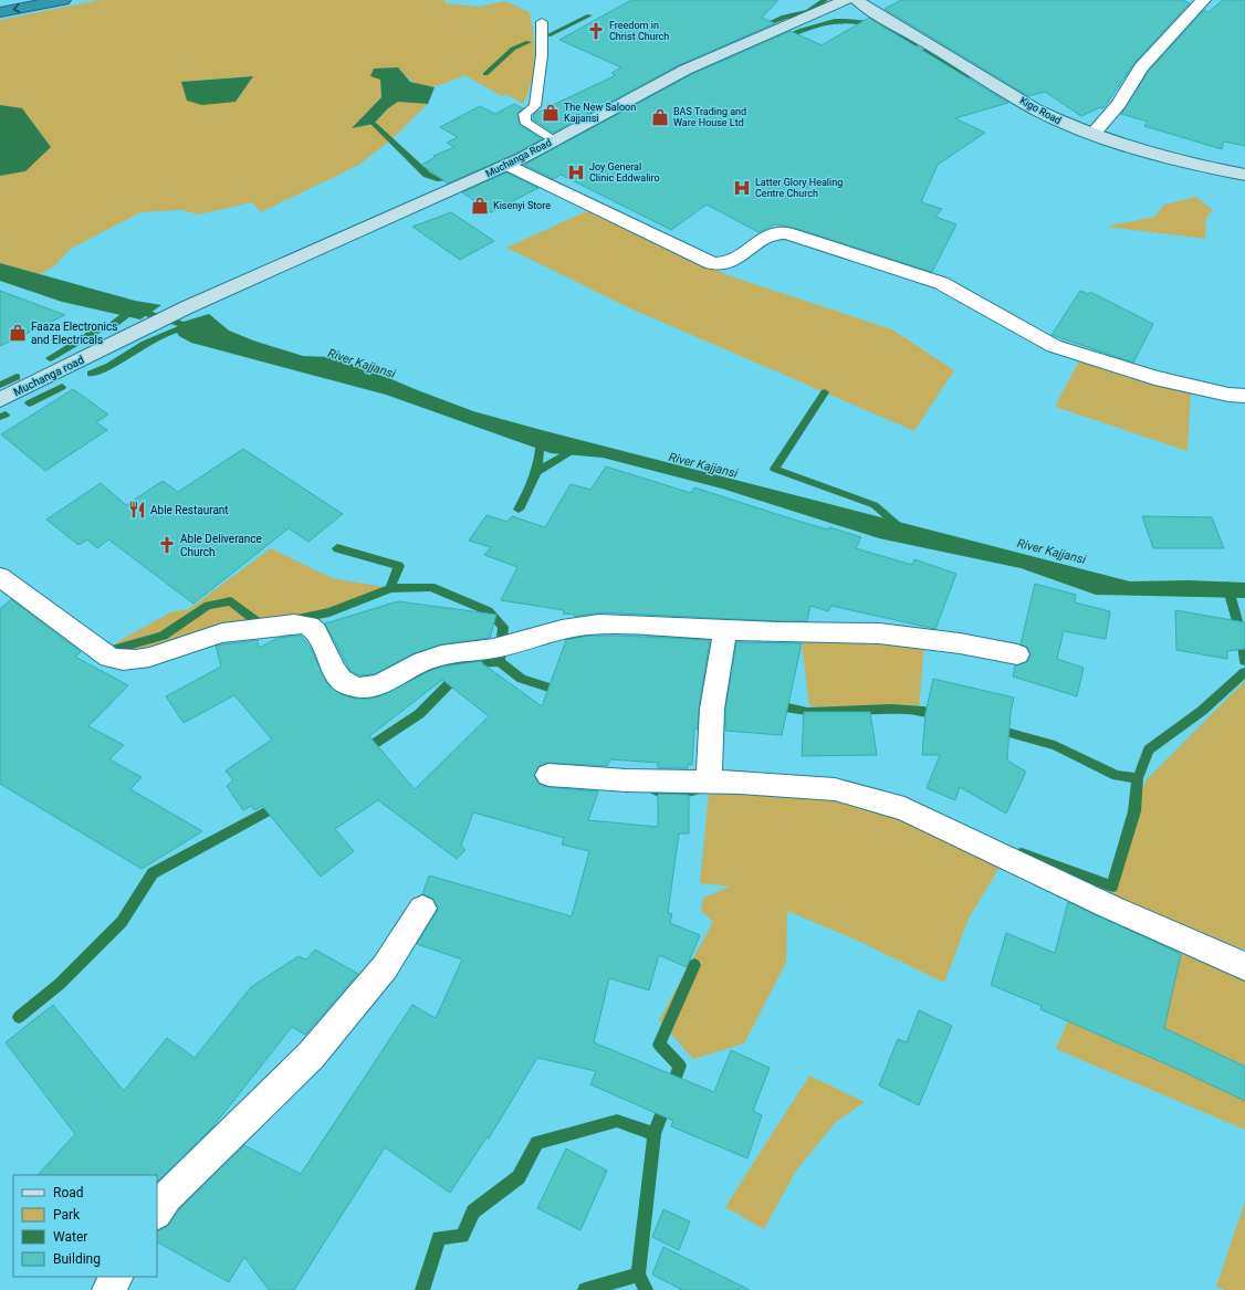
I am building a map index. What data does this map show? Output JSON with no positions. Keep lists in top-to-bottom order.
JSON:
{
  "streets": {
    "street": ["Kigo Road", "Muchanga Road", "Muchanga road"]
  },
  "crossings": [
    ["Muchanga Road", "Muchanga road"]
  ],
  "water": ["River Kajjansi"],
  "places": {
    "church": ["Freedom in Christ Church", "Able Deliverance Church"],
    "shop": [
      "The New Saloon Kajjansi",
      "BAS Trading and Ware House Ltd",
      "Kisenyi Store",
      "Faaza Electronics and Electricals"
    ],
    "hospital": ["Joy General Clinic Eddwaliro", "Latter Glory Healing Centre Church"],
    "restaurant": ["Able Restaurant"]
  },
  "legend": [
    "Road",
    "Park",
    "Water",
    "Building"
  ]
}
